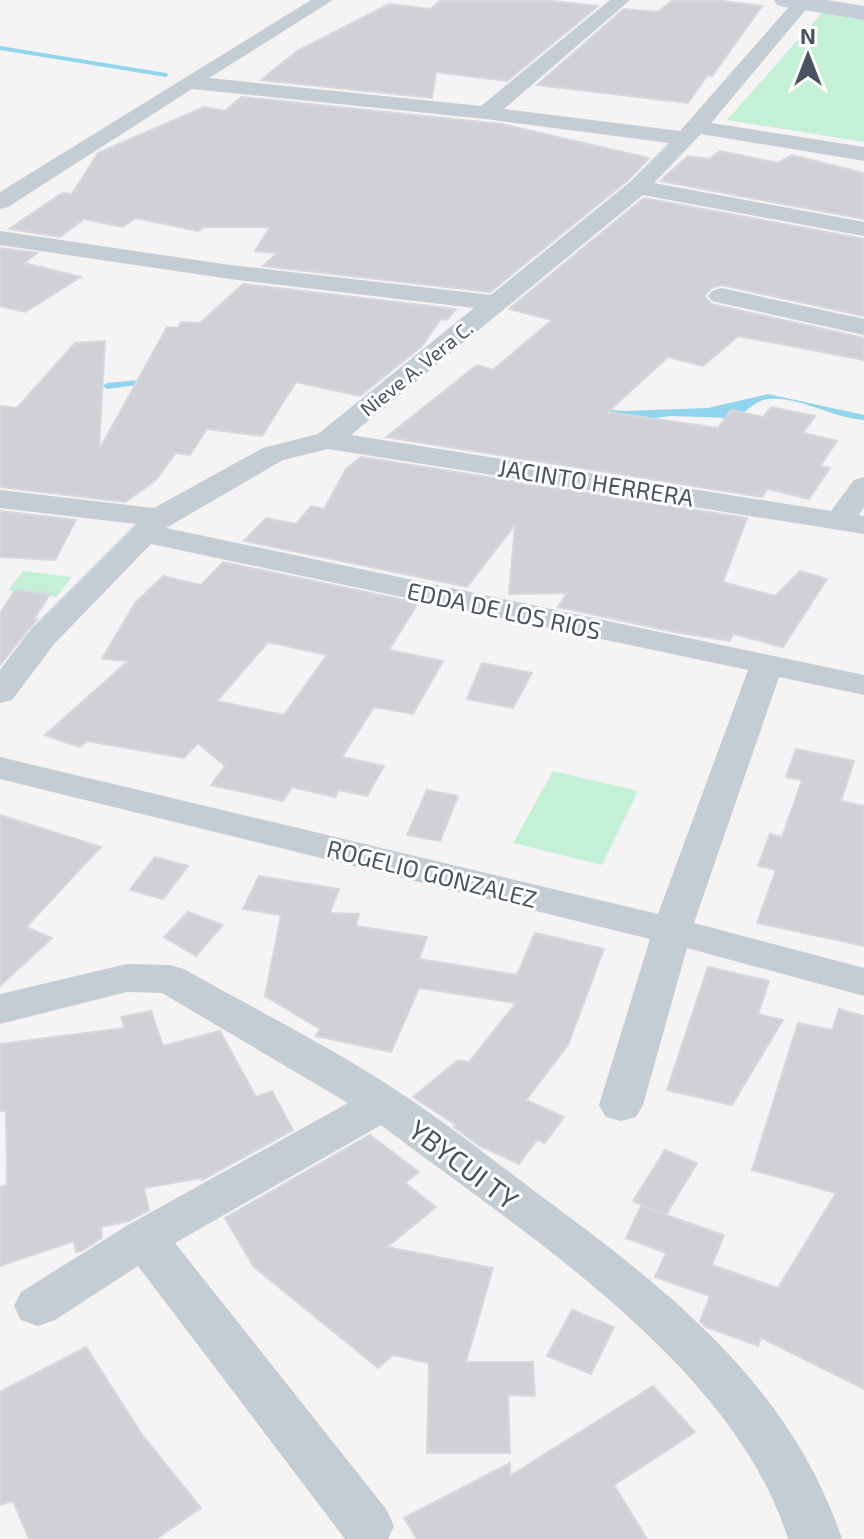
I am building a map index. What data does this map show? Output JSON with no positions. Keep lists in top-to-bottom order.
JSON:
{
  "streets": {
    "street": [
      "Nieve A. Vera C.",
      "JACINTO HERRERA",
      "EDDA DE LOS RIOS",
      "ROGELIO GONZALEZ",
      "YBYCUI TY"
    ]
  },
  "crossings": [
    ["Nieve A. Vera C.", "JACINTO HERRERA"],
    ["Nieve A. Vera C.", "EDDA DE LOS RIOS"]
  ],
  "north": "top"
}
